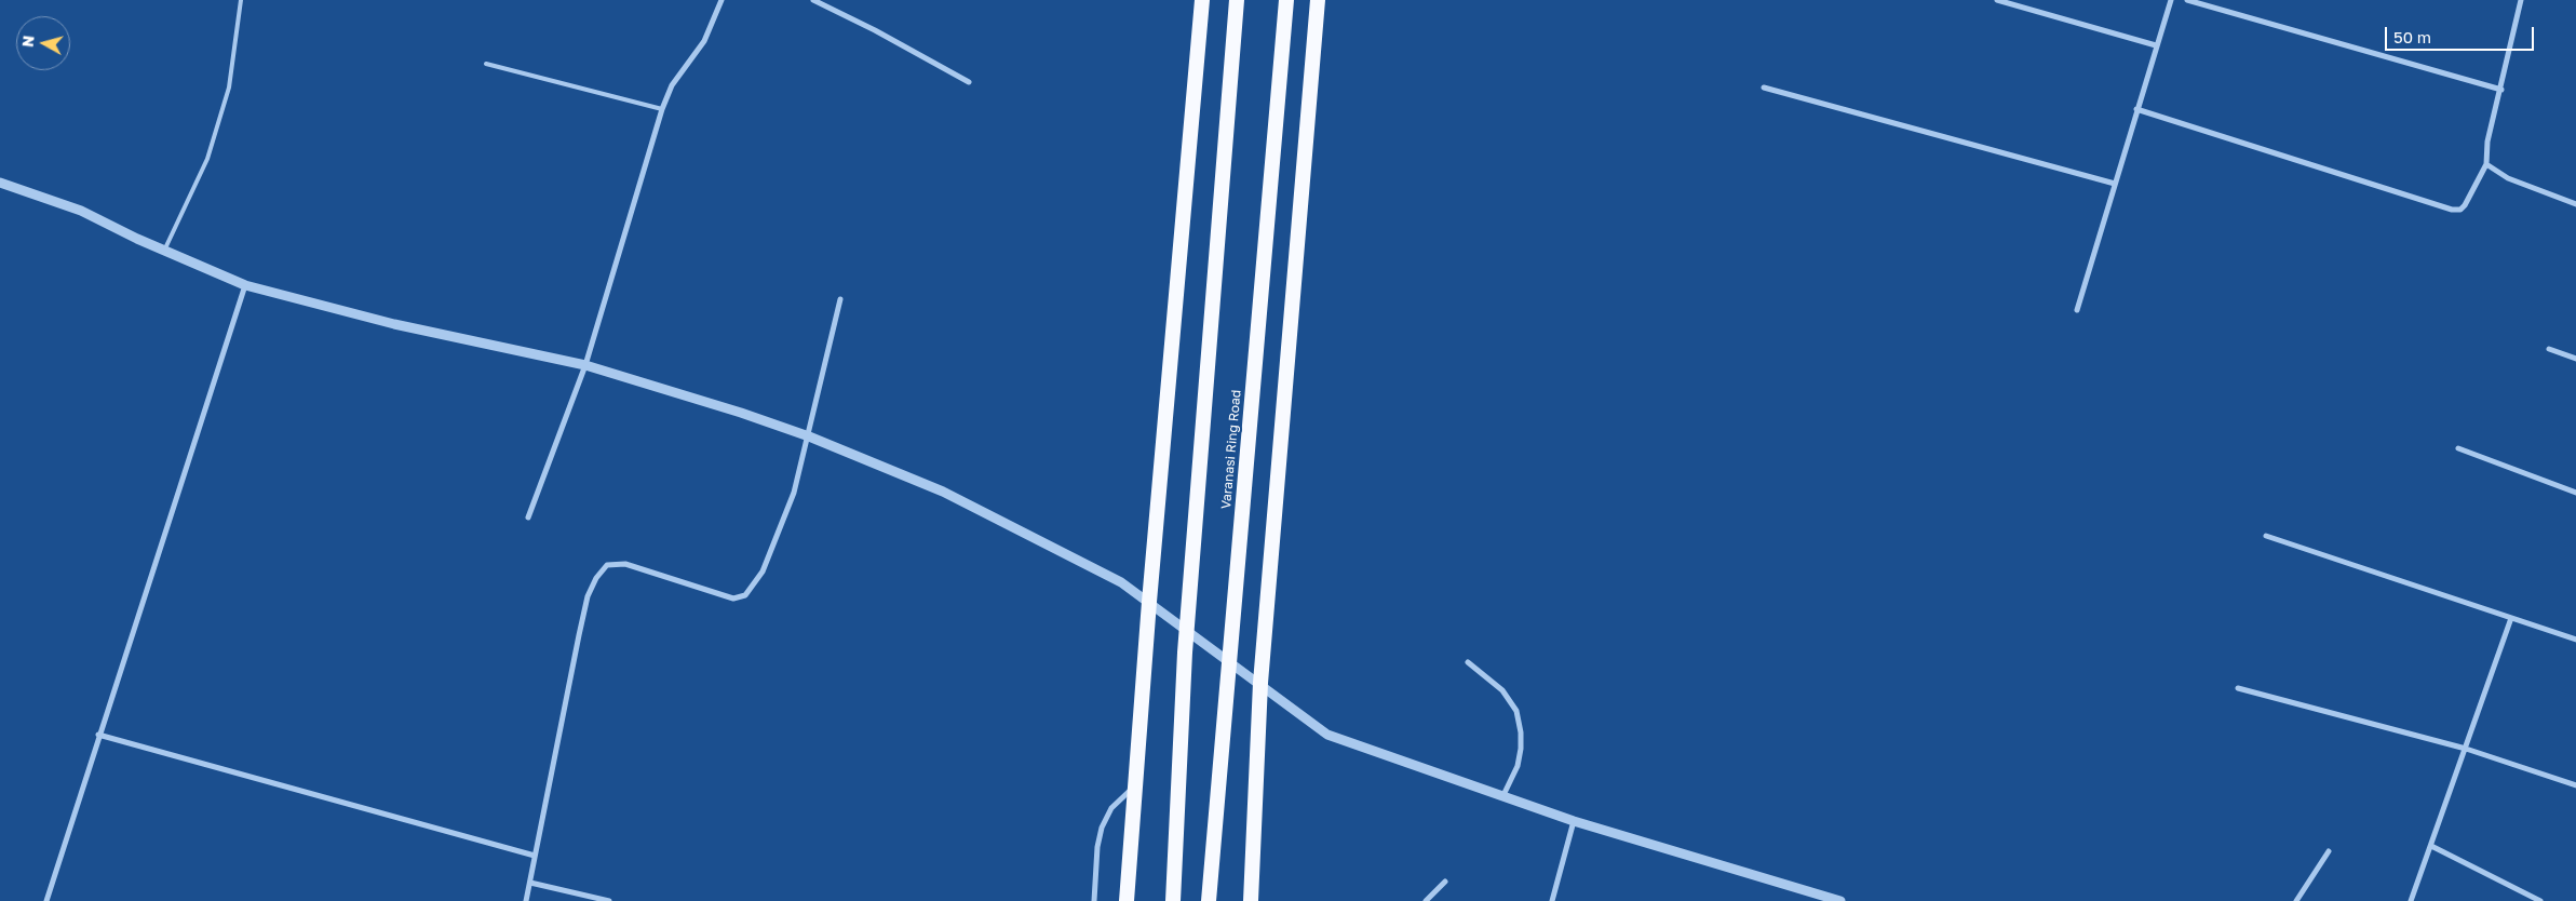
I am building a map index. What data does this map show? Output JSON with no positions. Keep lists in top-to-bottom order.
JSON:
{
  "streets": {
    "highway": ["Varanasi Ring Road"]
  },
  "scale_bar": "50 m",
  "north": "left"
}
